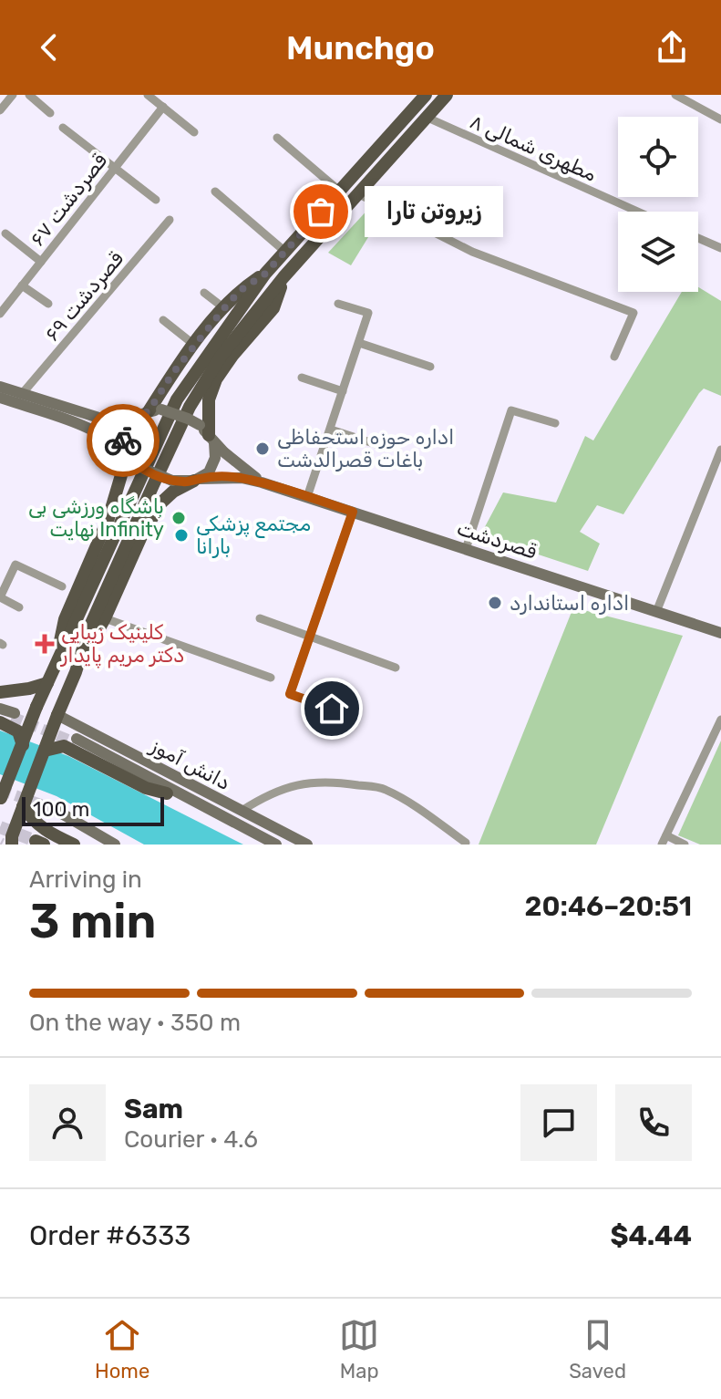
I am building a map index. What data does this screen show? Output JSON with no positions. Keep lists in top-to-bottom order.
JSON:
{
  "streets": {
    "main road": ["قصردشت", "دانش آموز"],
    "street": ["۸ مطهری شمالی", "۶۷ قصردشت", "۶۹ قصردشت"]
  },
  "places": {
    "other": [
      "زیروتن تارا",
      "اداره حوزه استحفاظی باغات قصرالدشت",
      "باشگاه ورزشی بی نهایت Infinity",
      "مجتمع پزشکی بارانا",
      "اداره استاندارد"
    ],
    "health": ["کلینیک زیبایی دکتر مریم پایدار"]
  },
  "scale_bar": "100 m",
  "page": {
    "header": "Munchgo",
    "bubble": "زیروتن تارا",
    "scale": "100 m",
    "heading": ["3 min", "Arriving in", "20:46–20:51"],
    "panel": [
      "Sam",
      "Courier · 4.6",
      "Order #6333",
      "$4.44"
    ],
    "bar": "On the way · 350 m",
    "tabs": ["Home", "Map", "Saved"]
  }
}
